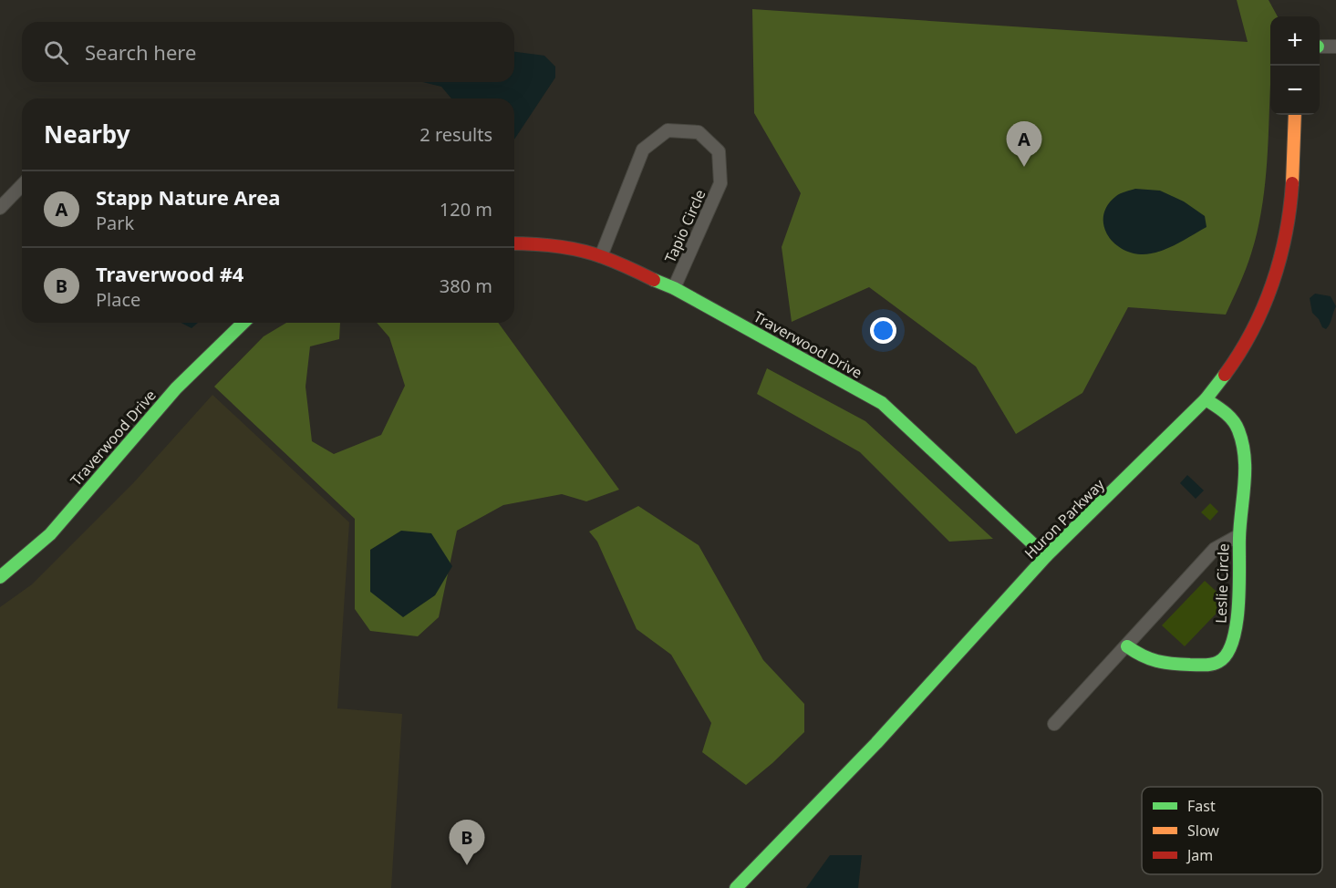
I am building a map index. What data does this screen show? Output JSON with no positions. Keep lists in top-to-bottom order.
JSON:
{
  "streets": {
    "street": [
      "Tapio Circle",
      "Traverwood Drive",
      "Huron Parkway",
      "Leslie Circle"
    ]
  },
  "crossings": [
    ["Tapio Circle", "Traverwood Drive"],
    ["Traverwood Drive", "Huron Parkway"],
    ["Huron Parkway", "Leslie Circle"]
  ],
  "legend": ["Fast", "Slow", "Jam"],
  "page": {
    "map_buttons": ["+", "−"],
    "search": "Search here",
    "heading": ["Nearby", "2 results"],
    "pins": ["A", "B"],
    "list": [
      {
        "mark": "A",
        "name": "Stapp Nature Area",
        "note": "Park",
        "value": "120 m"
      },
      {
        "mark": "B",
        "name": "Traverwood #4",
        "note": "Place",
        "value": "380 m"
      }
    ]
  }
}
